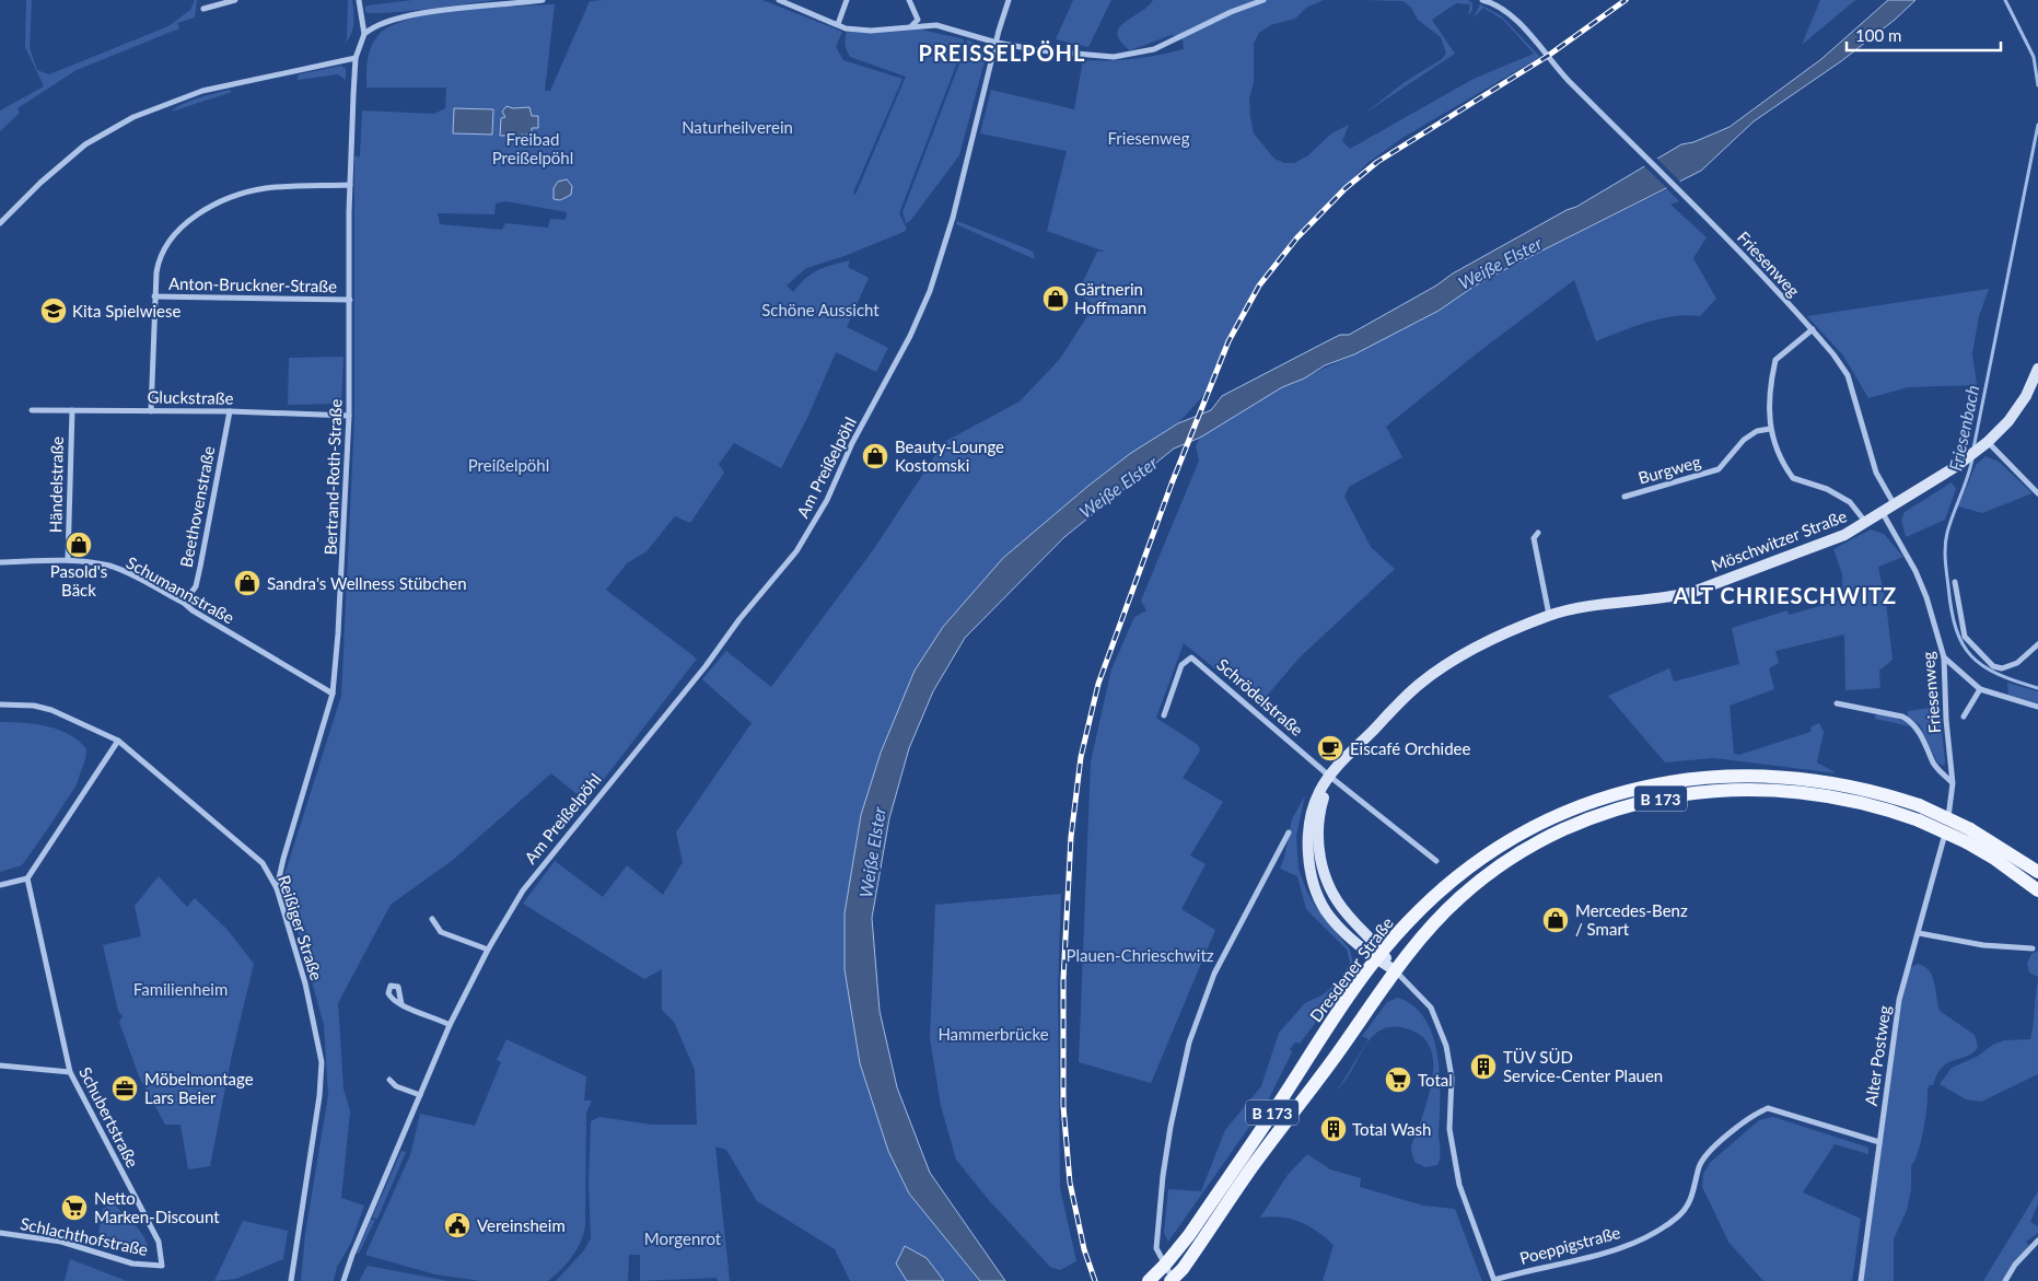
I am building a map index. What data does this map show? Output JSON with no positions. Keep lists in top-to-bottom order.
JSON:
{
  "streets": {
    "main road": ["Möschwitzer Straße", "B 173", "Dresdener Straße"],
    "street": [
      "Friesenweg",
      "Anton-Bruckner-Straße",
      "Gluckstraße",
      "Am Preißelpöhl",
      "Burgweg",
      "Bertrand-Roth-Straße",
      "Händelstraße",
      "Beethovenstraße",
      "Schumannstraße",
      "Schrödelstraße",
      "Reißiger Straße",
      "Alter Postweg",
      "Schubertstraße",
      "Schlachthofstraße",
      "Poeppigstraße"
    ]
  },
  "crossings": [
    ["Friesenweg", "Möschwitzer Straße"],
    ["Friesenweg", "Alter Postweg"],
    ["Anton-Bruckner-Straße", "Bertrand-Roth-Straße"],
    ["Gluckstraße", "Bertrand-Roth-Straße"],
    ["Gluckstraße", "Händelstraße"],
    ["Gluckstraße", "Beethovenstraße"],
    ["Bertrand-Roth-Straße", "Schumannstraße"],
    ["Bertrand-Roth-Straße", "Reißiger Straße"],
    ["Händelstraße", "Schumannstraße"],
    ["Beethovenstraße", "Schumannstraße"],
    ["Möschwitzer Straße", "Schrödelstraße"],
    ["Möschwitzer Straße", "B 173"],
    ["Möschwitzer Straße", "Dresdener Straße"],
    ["Alter Postweg", "Poeppigstraße"],
    ["Schubertstraße", "Schlachthofstraße"]
  ],
  "districts": ["PREISSELPÖHL", "ALT CHRIESCHWITZ"],
  "water": ["Weiße Elster", "Friesenbach"],
  "parks": [
    "Naturheilverein",
    "Friesenweg",
    "Freibad Preißelpöhl",
    "Schöne Aussicht",
    "Preißelpöhl",
    "Plauen-Chrieschwitz",
    "Familienheim",
    "Hammerbrücke",
    "Morgenrot"
  ],
  "places": {
    "shop": [
      "Gärtnerin Hoffmann",
      "Beauty-Lounge Kostomski",
      "Pasold's Bäck",
      "Sandra's Wellness Stübchen",
      "Mercedes-Benz / Smart"
    ],
    "school or university": ["Kita Spielwiese"],
    "cafe": ["Eiscafé Orchidee"],
    "building": ["TÜV SÜD Service-Center Plauen", "Total Wash"],
    "supermarket": ["Total", "Netto Marken-Discount"],
    "office": ["Möbelmontage Lars Beier"],
    "public building": ["Vereinsheim"]
  },
  "scale_bar": "100 m"
}
